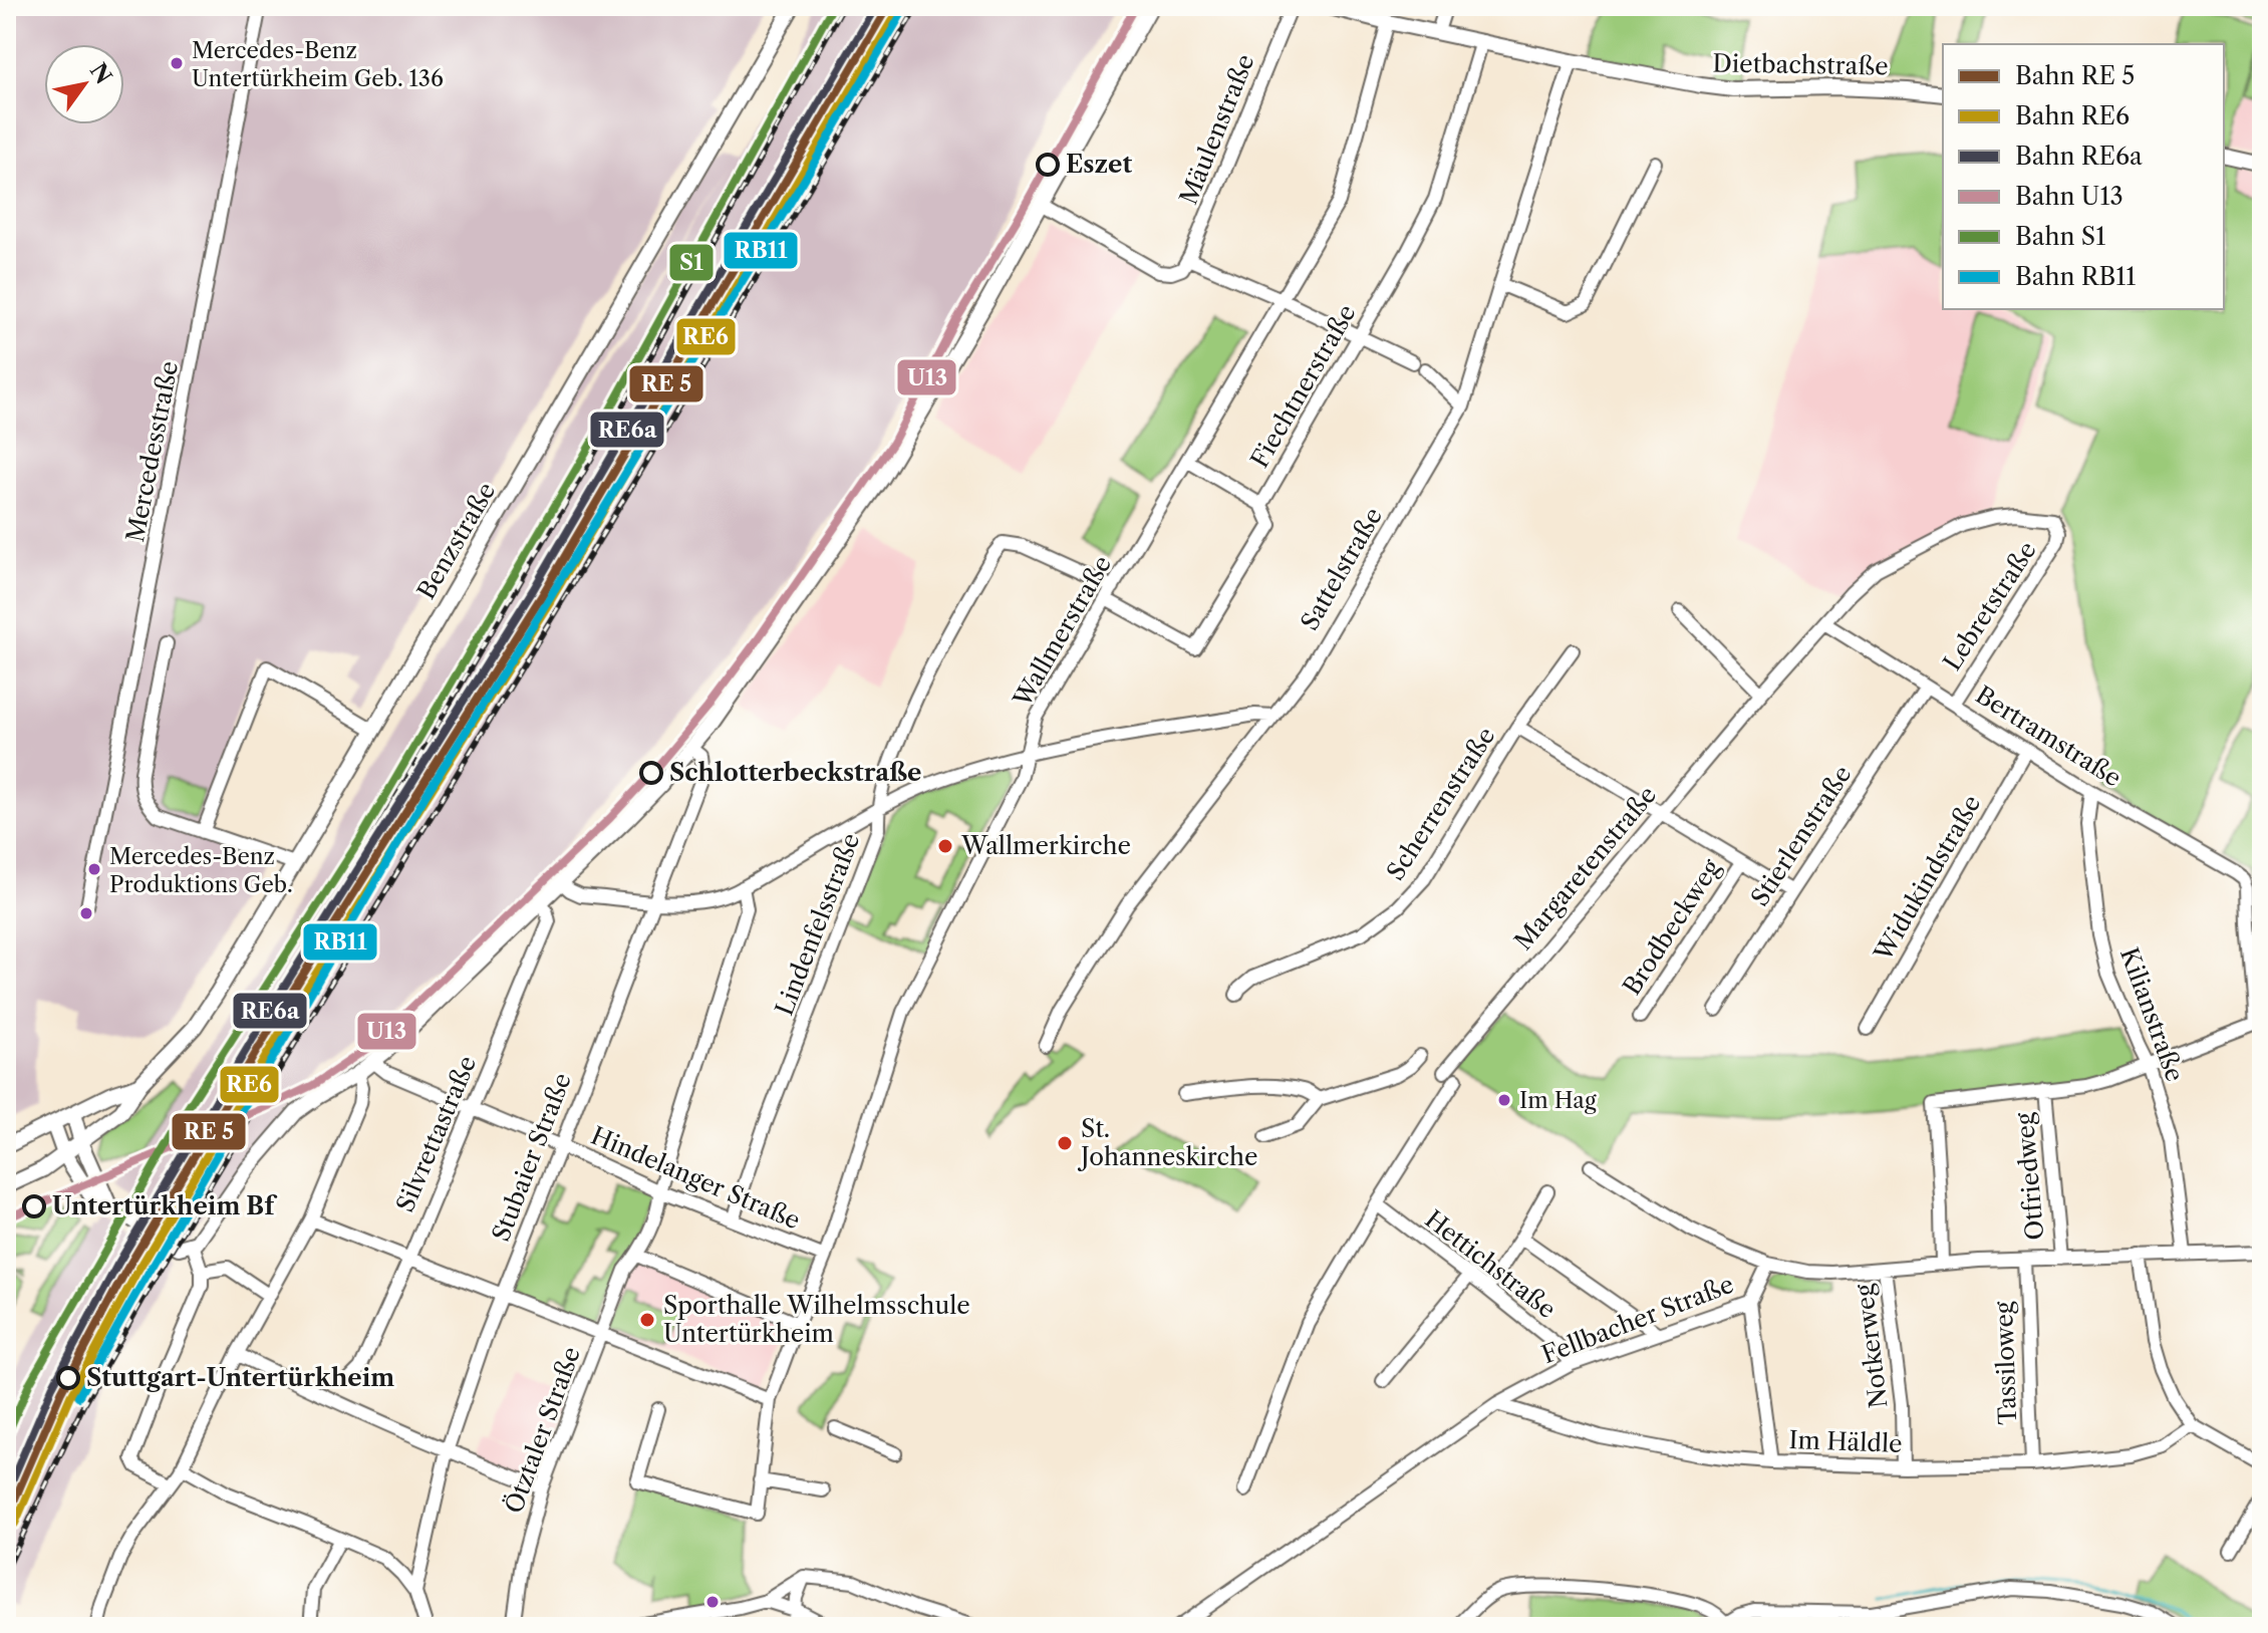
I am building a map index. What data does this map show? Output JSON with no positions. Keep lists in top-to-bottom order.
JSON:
{
  "streets": {
    "main road": ["Dietbachstraße", "Benzstraße"],
    "street": [
      "Mäulenstraße",
      "Fiechtnerstraße",
      "Mercedesstraße",
      "Sattelstraße",
      "Lebretstraße",
      "Wallmerstraße",
      "Bertramstraße",
      "Scherrenstraße",
      "Stierlenstraße",
      "Margaretenstraße",
      "Widukindstraße",
      "Lindenfelsstraße",
      "Brodbeckweg",
      "Kilianstraße",
      "Silvrettastraße",
      "Stubaier Straße",
      "Otfriedweg",
      "Hindelanger Straße",
      "Hettichstraße",
      "Fellbacher Straße",
      "Notkerweg",
      "Tassiloweg",
      "Ötztaler Straße",
      "Im Häldle"
    ]
  },
  "crossings": [
    ["Dietbachstraße", "Fiechtnerstraße"],
    ["Dietbachstraße", "Sattelstraße"],
    ["Dietbachstraße", "Wallmerstraße"],
    ["Fiechtnerstraße", "Wallmerstraße"],
    ["Lebretstraße", "Bertramstraße"],
    ["Lebretstraße", "Margaretenstraße"],
    ["Wallmerstraße", "Lindenfelsstraße"],
    ["Wallmerstraße", "Hindelanger Straße"],
    ["Bertramstraße", "Stierlenstraße"],
    ["Bertramstraße", "Margaretenstraße"],
    ["Bertramstraße", "Widukindstraße"],
    ["Bertramstraße", "Kilianstraße"],
    ["Margaretenstraße", "Hettichstraße"],
    ["Lindenfelsstraße", "Hindelanger Straße"],
    ["Silvrettastraße", "Hindelanger Straße"],
    ["Stubaier Straße", "Hindelanger Straße"],
    ["Hindelanger Straße", "Ötztaler Straße"],
    ["Hettichstraße", "Fellbacher Straße"],
    ["Fellbacher Straße", "Im Häldle"],
    ["Notkerweg", "Im Häldle"],
    ["Tassiloweg", "Im Häldle"]
  ],
  "places": [
    "Mercedes-Benz Untertürkheim Geb. 136",
    "Eszet",
    "Schlotterbeckstraße",
    "Wallmerkirche",
    "Mercedes-Benz Produktions Geb.",
    "Im Hag",
    "St. Johanneskirche",
    "Untertürkheim Bf",
    "Sporthalle Wilhelmsschule Untertürkheim",
    "Stuttgart-Untertürkheim"
  ],
  "lines": [
    "rail line RE6a",
    "rail line U13",
    "rail line S1",
    "rail line RB11",
    "rail line RE6"
  ],
  "legend": [
    "Bahn RE 5",
    "Bahn RE6",
    "Bahn RE6a",
    "Bahn U13",
    "Bahn S1",
    "Bahn RB11"
  ],
  "north": "top right"
}
